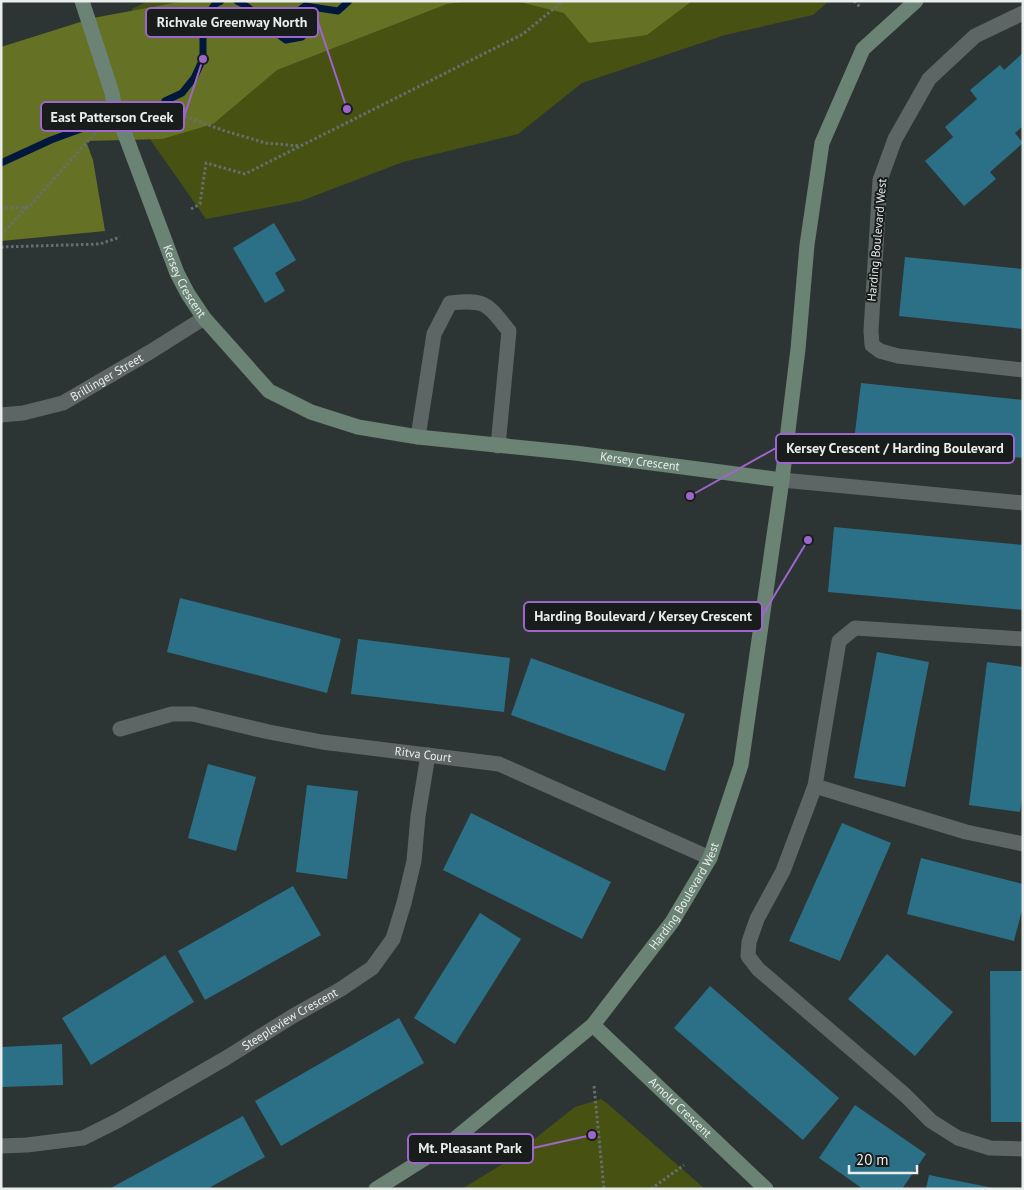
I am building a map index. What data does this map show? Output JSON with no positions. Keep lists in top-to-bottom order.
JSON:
{
  "streets": {
    "street": [
      "Harding Boulevard West",
      "Kersey Crescent",
      "Brillinger Street",
      "Ritva Court",
      "Steepleview Crescent",
      "Arnold Crescent"
    ]
  },
  "crossings": [
    ["Harding Boulevard West", "Kersey Crescent"],
    ["Harding Boulevard West", "Ritva Court"],
    ["Harding Boulevard West", "Arnold Crescent"],
    ["Kersey Crescent", "Brillinger Street"],
    ["Ritva Court", "Steepleview Crescent"]
  ],
  "places": [
    "East Patterson Creek",
    "Richvale Greenway North",
    "Kersey Crescent / Harding Boulevard",
    "Harding Boulevard / Kersey Crescent",
    "Mt. Pleasant Park"
  ],
  "scale_bar": "20 m"
}
